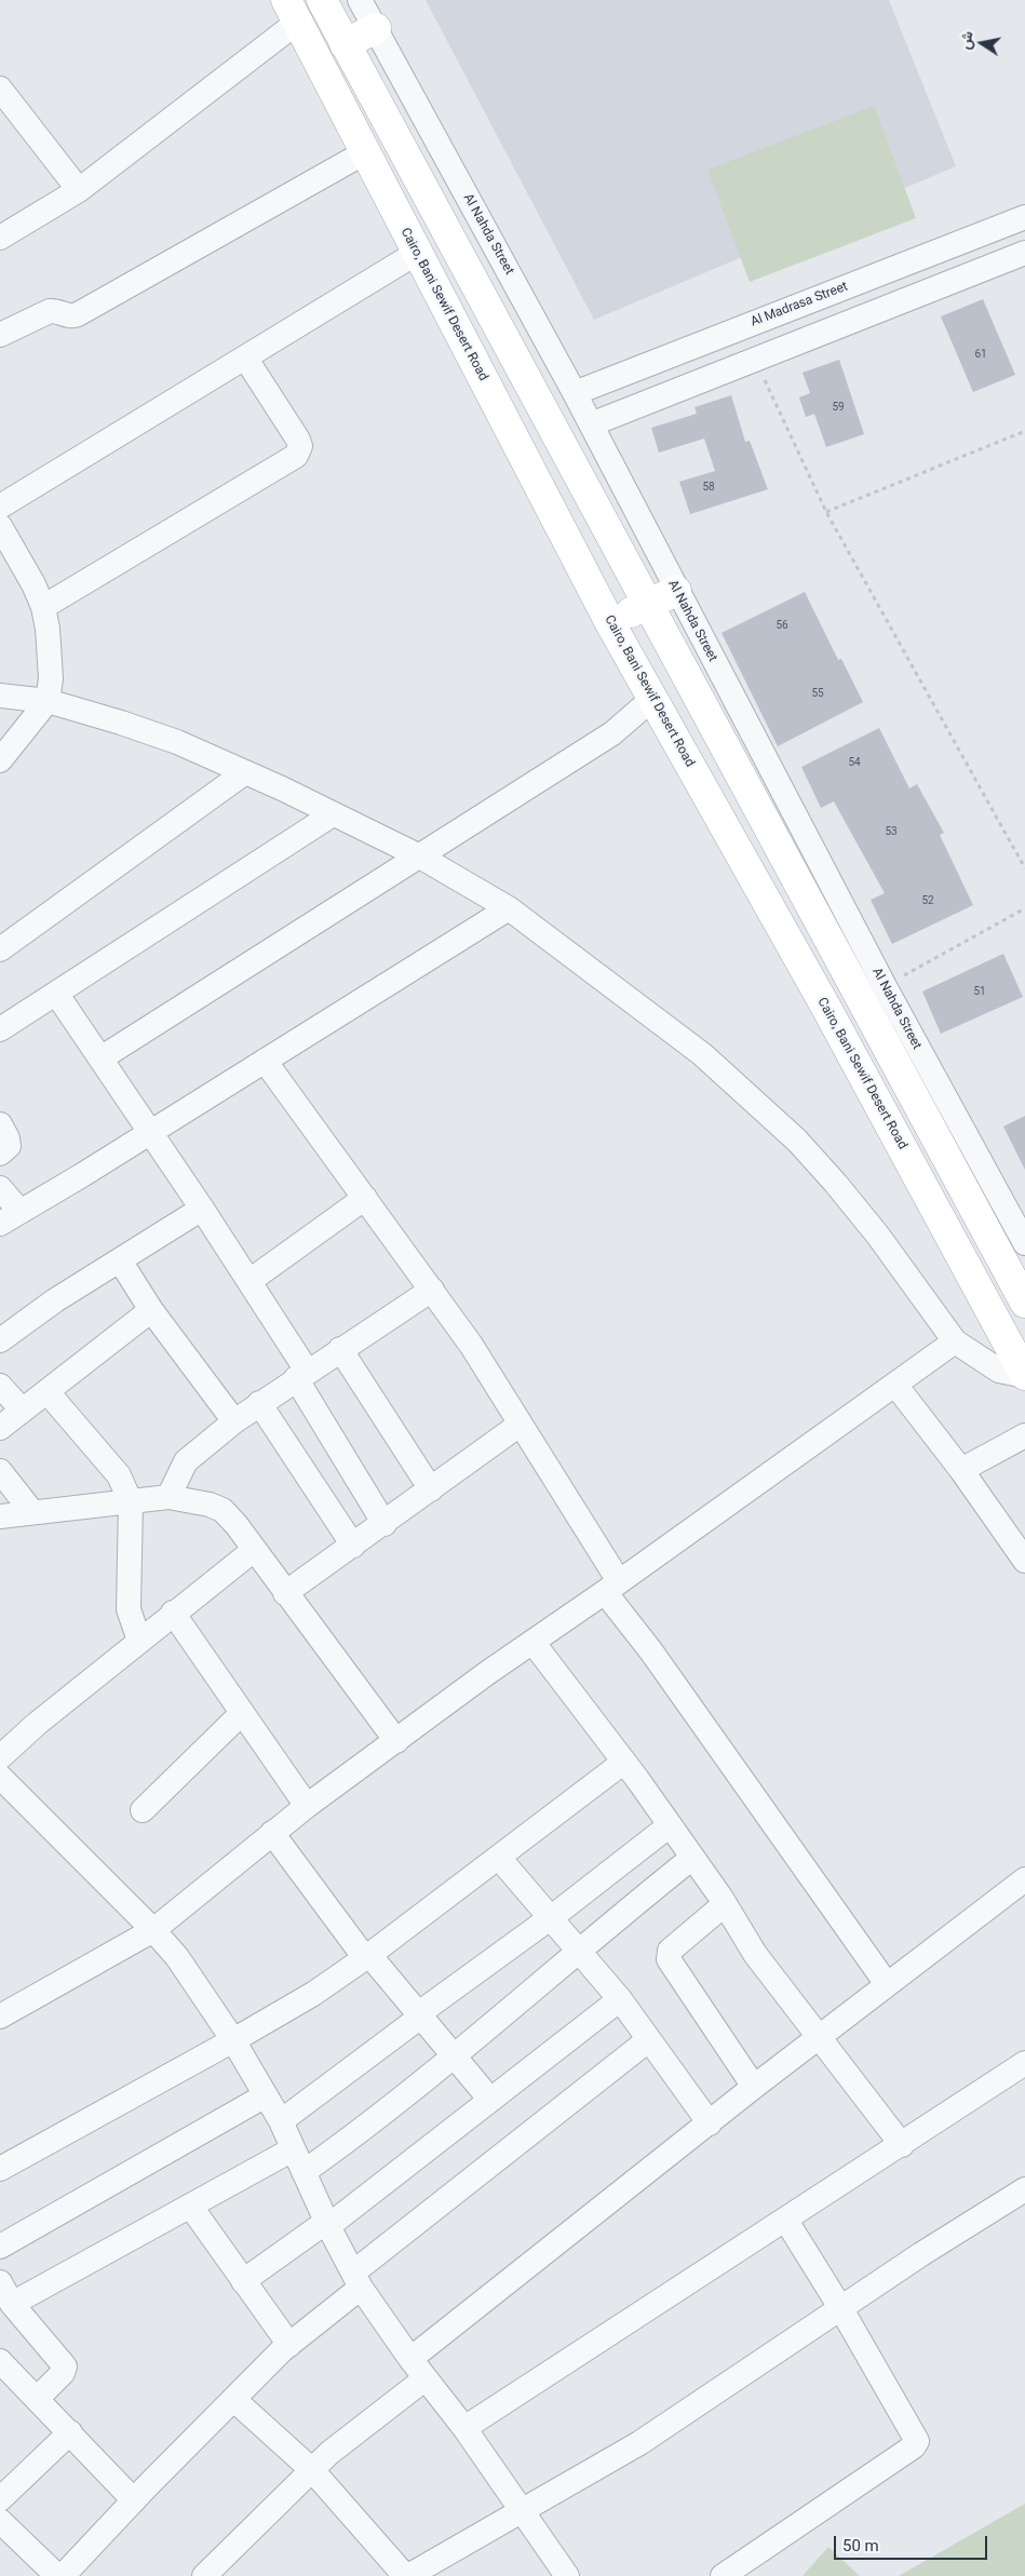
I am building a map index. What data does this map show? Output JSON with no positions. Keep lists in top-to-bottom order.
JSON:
{
  "streets": {
    "main road": ["Cairo, Bani Sewif Desert Road"],
    "street": ["Al Nahda Street", "Al Madrasa Street"]
  },
  "crossings": [
    ["Al Nahda Street", "Al Madrasa Street"]
  ],
  "house_numbers": [
    "61",
    "59",
    "58",
    "56",
    "55",
    "54",
    "53",
    "52",
    "51"
  ],
  "scale_bar": "50 m",
  "north": "left"
}
